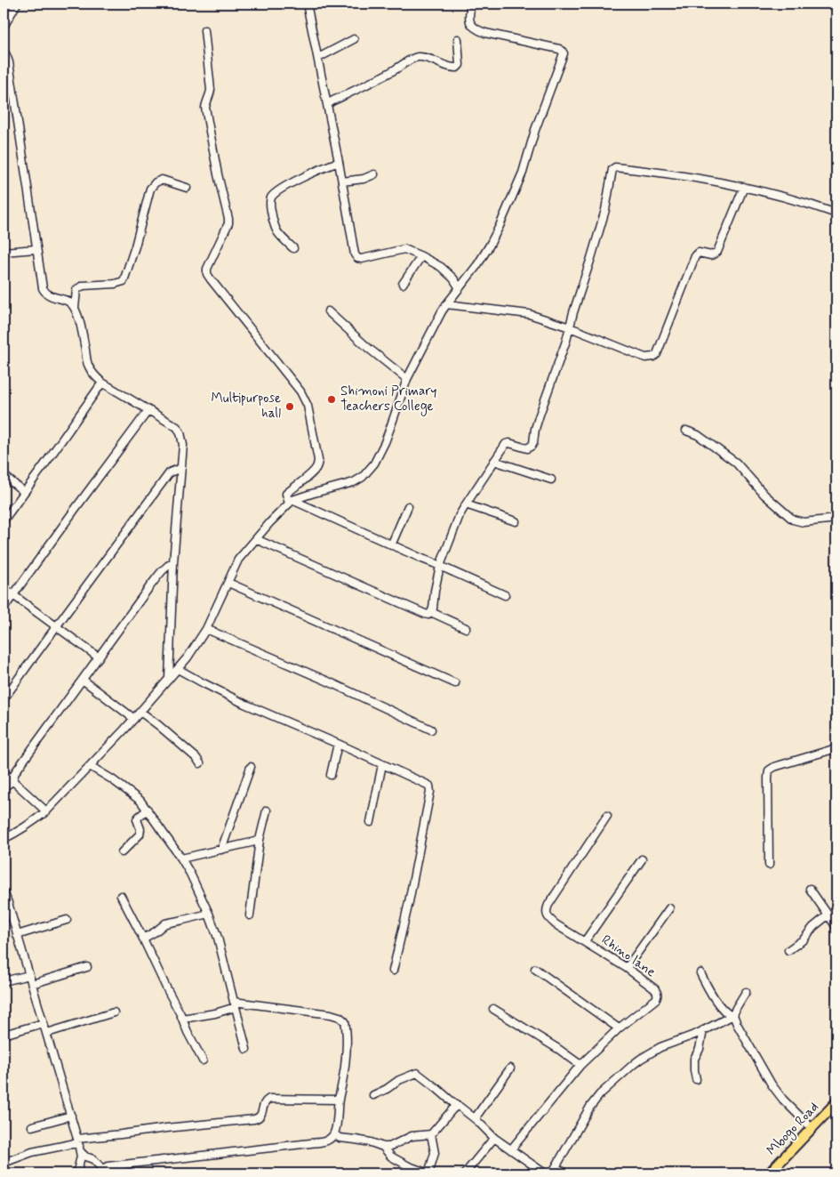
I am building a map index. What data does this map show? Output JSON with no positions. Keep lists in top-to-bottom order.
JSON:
{
  "streets": {
    "main road": ["Mbogo Road"],
    "street": ["Rhino lane"]
  },
  "places": ["Shimoni Primary Teachers College", "Multipurpose hall"]
}
